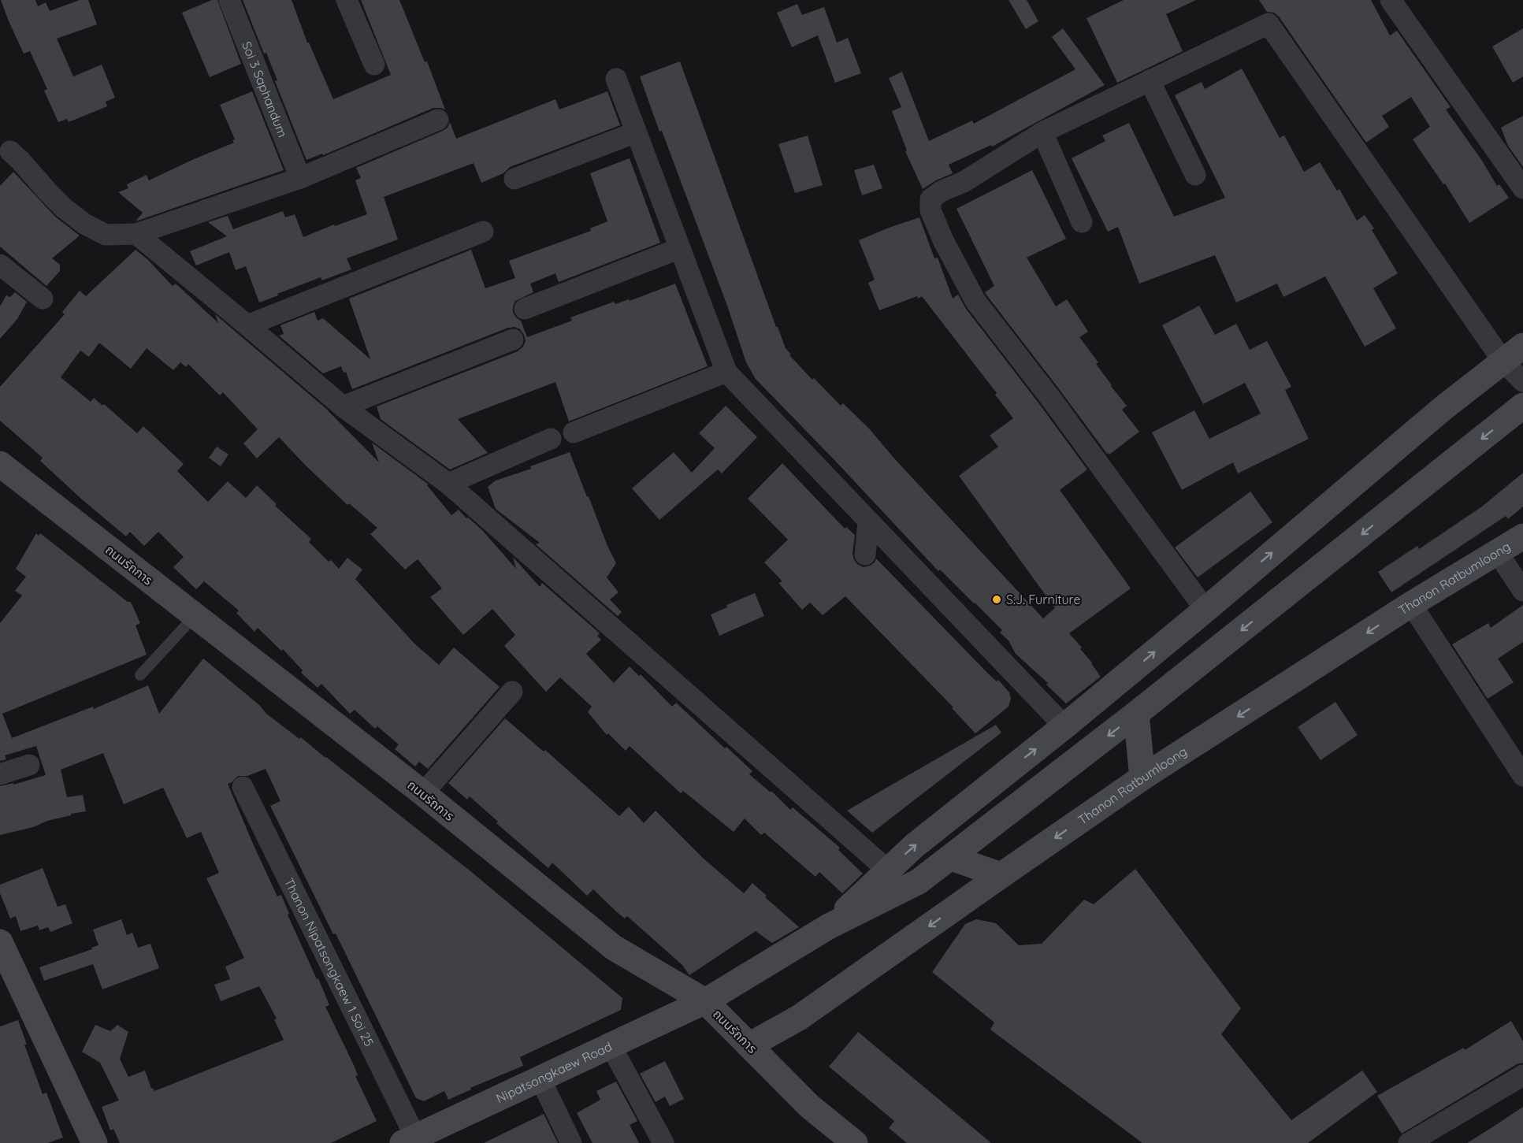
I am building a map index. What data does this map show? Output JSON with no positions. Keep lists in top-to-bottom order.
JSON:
{
  "streets": {
    "street": [
      "Soi 3 Saphandum",
      "ถนนรัถการ",
      "Thanon Ratbumloong",
      "Thanon Nipatsongkaew 1 Soi 25",
      "Nipatsongkaew Road"
    ]
  },
  "crossings": [
    ["ถนนรัถการ", "Thanon Ratbumloong"],
    ["ถนนรัถการ", "Nipatsongkaew Road"],
    ["Thanon Nipatsongkaew 1 Soi 25", "Nipatsongkaew Road"]
  ],
  "places": ["S.J. Furniture"]
}
